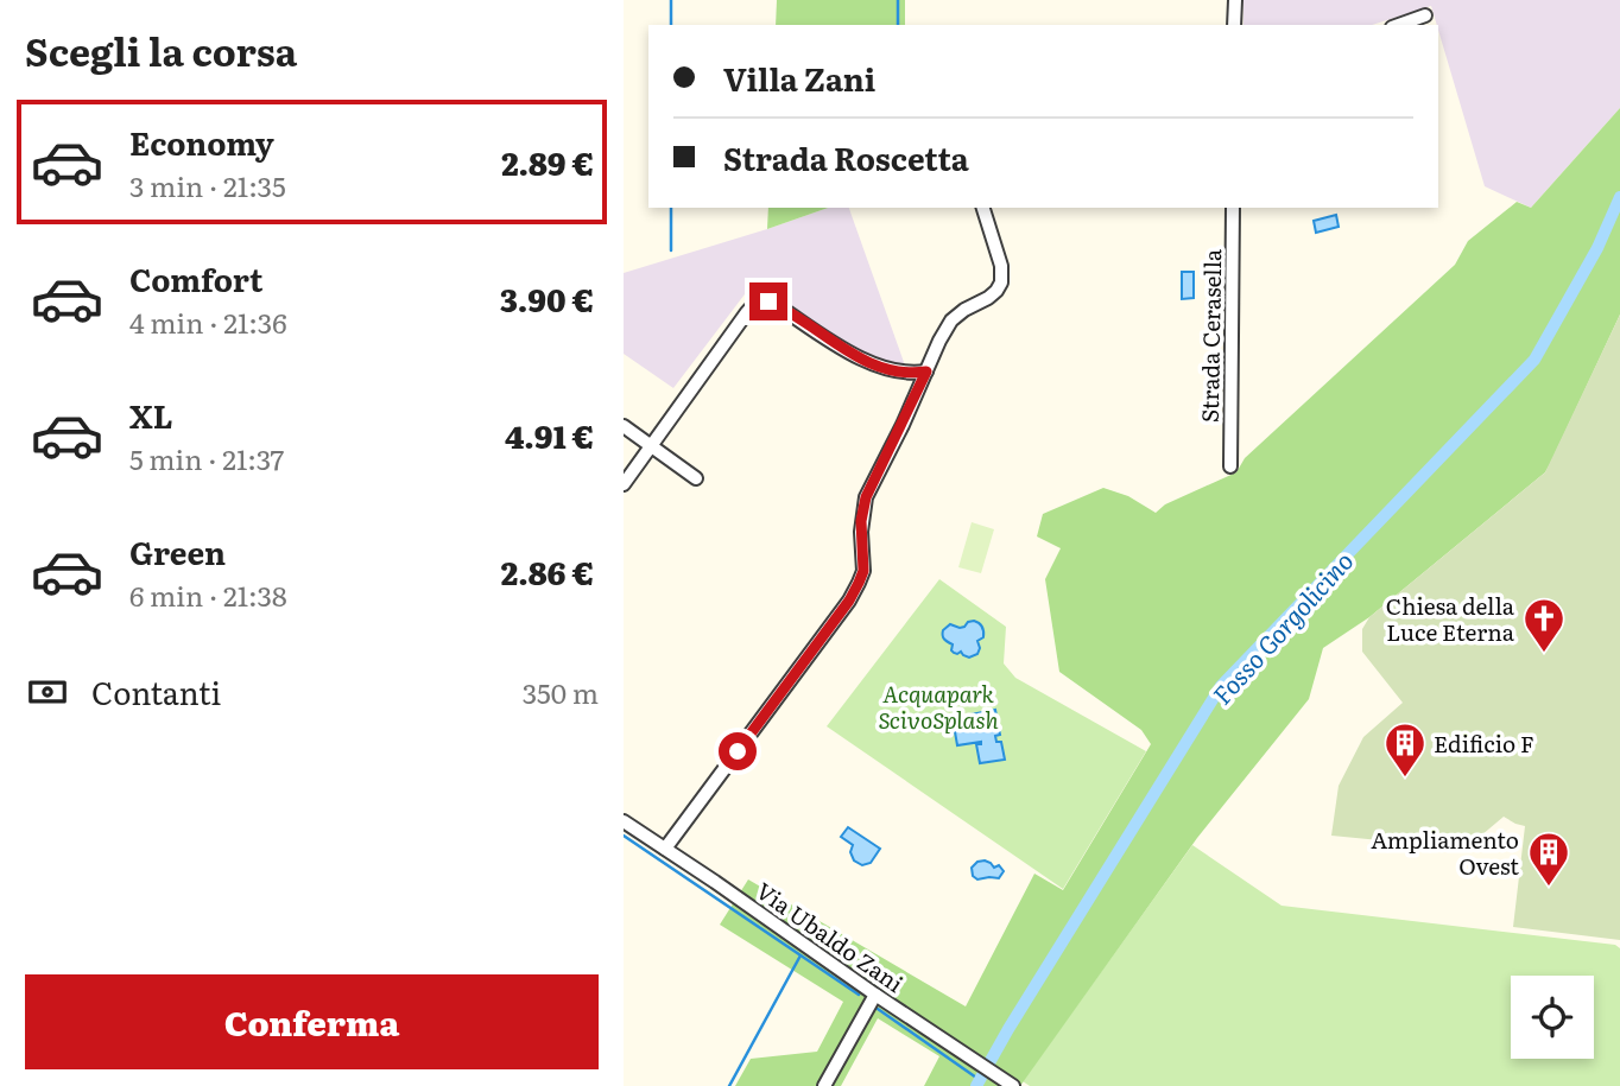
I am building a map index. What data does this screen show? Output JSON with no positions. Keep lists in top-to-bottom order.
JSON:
{
  "streets": {
    "street": ["Strada Cerasella", "Via Ubaldo Zani"]
  },
  "water": ["Fosso Gorgolicino"],
  "parks": ["Acquapark ScivoSplash"],
  "places": {
    "church": ["Chiesa della Luce Eterna"],
    "building": ["Edificio F", "Ampliamento Ovest"]
  },
  "page": {
    "heading": "Scegli la corsa",
    "banner": ["Villa Zani", "Strada Roscetta"],
    "list": [
      {
        "name": "Economy",
        "note": "3 min · 21:35",
        "value": "2.89 €"
      },
      {
        "name": "Comfort",
        "note": "4 min · 21:36",
        "value": "3.90 €"
      },
      {
        "name": "XL",
        "note": "5 min · 21:37",
        "value": "4.91 €"
      },
      {
        "name": "Green",
        "note": "6 min · 21:38",
        "value": "2.86 €"
      }
    ],
    "pay": ["Contanti", "350 m"],
    "buttons": "Conferma"
  }
}
